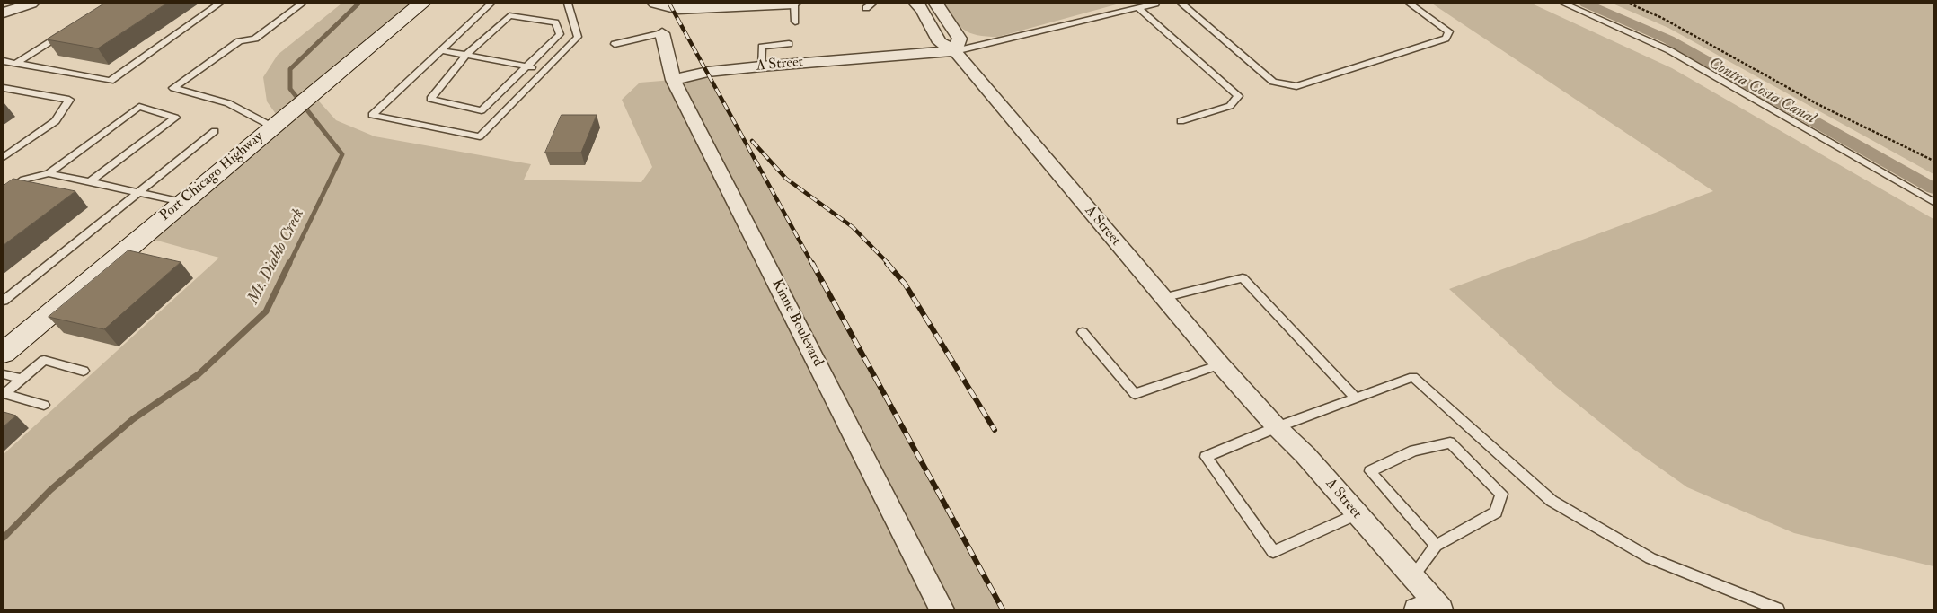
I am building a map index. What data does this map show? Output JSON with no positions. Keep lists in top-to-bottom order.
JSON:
{
  "streets": {
    "street": ["A Street", "Port Chicago Highway", "Kinne Boulevard"]
  },
  "crossings": [
    ["A Street", "Kinne Boulevard"]
  ],
  "water": ["Contra Costa Canal", "Mt. Diablo Creek"]
}
